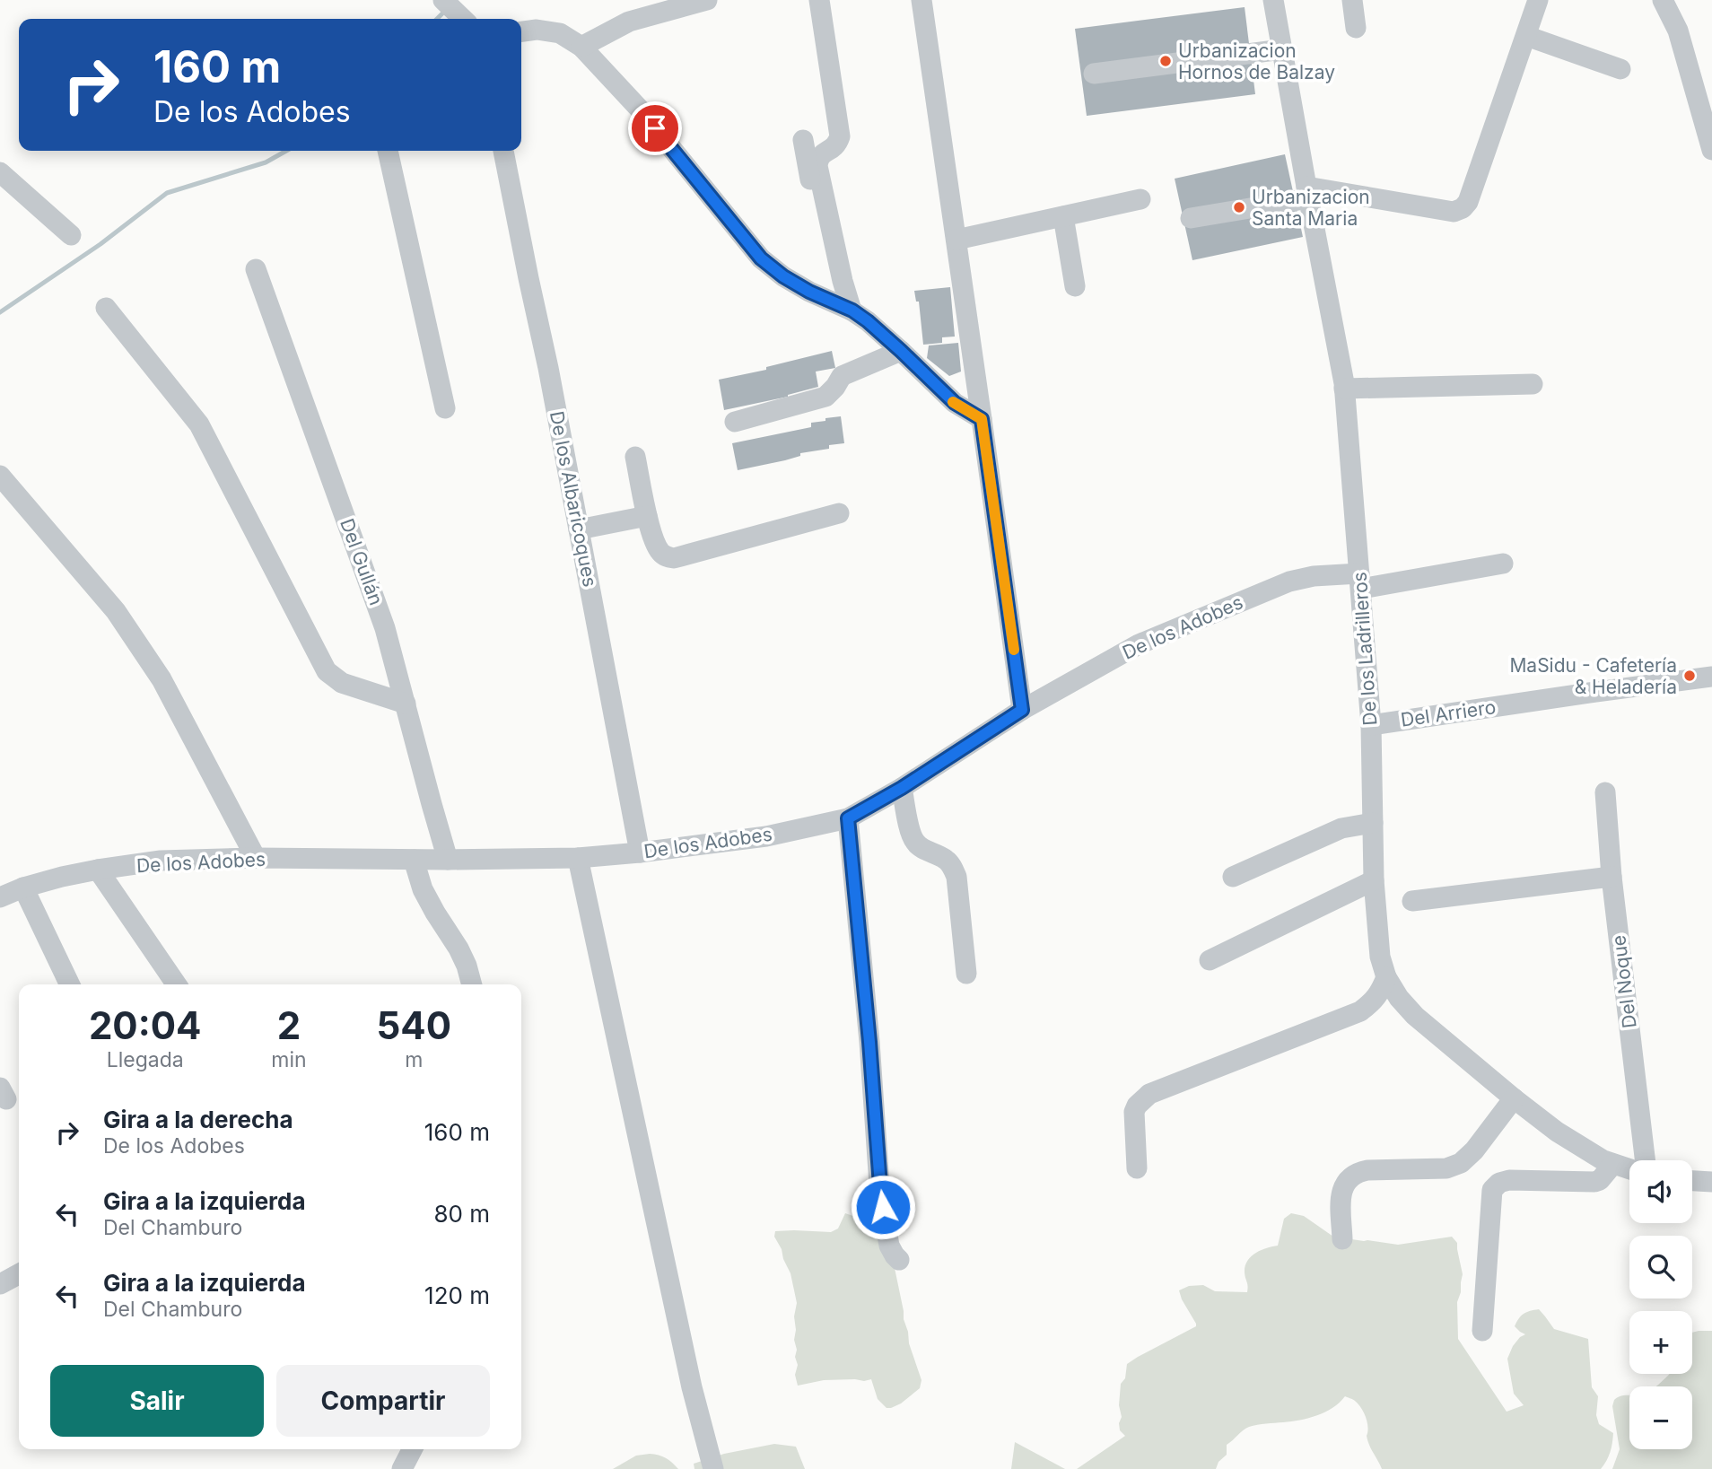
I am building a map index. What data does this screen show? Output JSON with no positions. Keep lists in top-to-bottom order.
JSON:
{
  "streets": {
    "street": [
      "De los Albaricoques",
      "Del Gullán",
      "De los Adobes",
      "De los Ladrilleros",
      "Del Arriero",
      "Del Noque"
    ]
  },
  "crossings": [
    ["De los Albaricoques", "De los Adobes"],
    ["Del Gullán", "De los Adobes"],
    ["De los Adobes", "De los Ladrilleros"],
    ["De los Ladrilleros", "Del Arriero"]
  ],
  "places": ["Urbanizacion Hornos de Balzay", "Urbanizacion Santa Maria", "MaSidu - Cafetería & Heladería"],
  "page": {
    "turn": ["160 m", "De los Adobes"],
    "eta": [
      "20:04",
      "Llegada",
      "2",
      "min",
      "540",
      "m"
    ],
    "list": [
      {
        "name": "Gira a la derecha",
        "note": "De los Adobes",
        "value": "160 m"
      },
      {
        "name": "Gira a la izquierda",
        "note": "Del Chamburo",
        "value": "80 m"
      },
      {
        "name": "Gira a la izquierda",
        "note": "Del Chamburo",
        "value": "120 m"
      }
    ],
    "map_buttons": ["+", "−"],
    "buttons": ["Salir", "Compartir"]
  }
}
